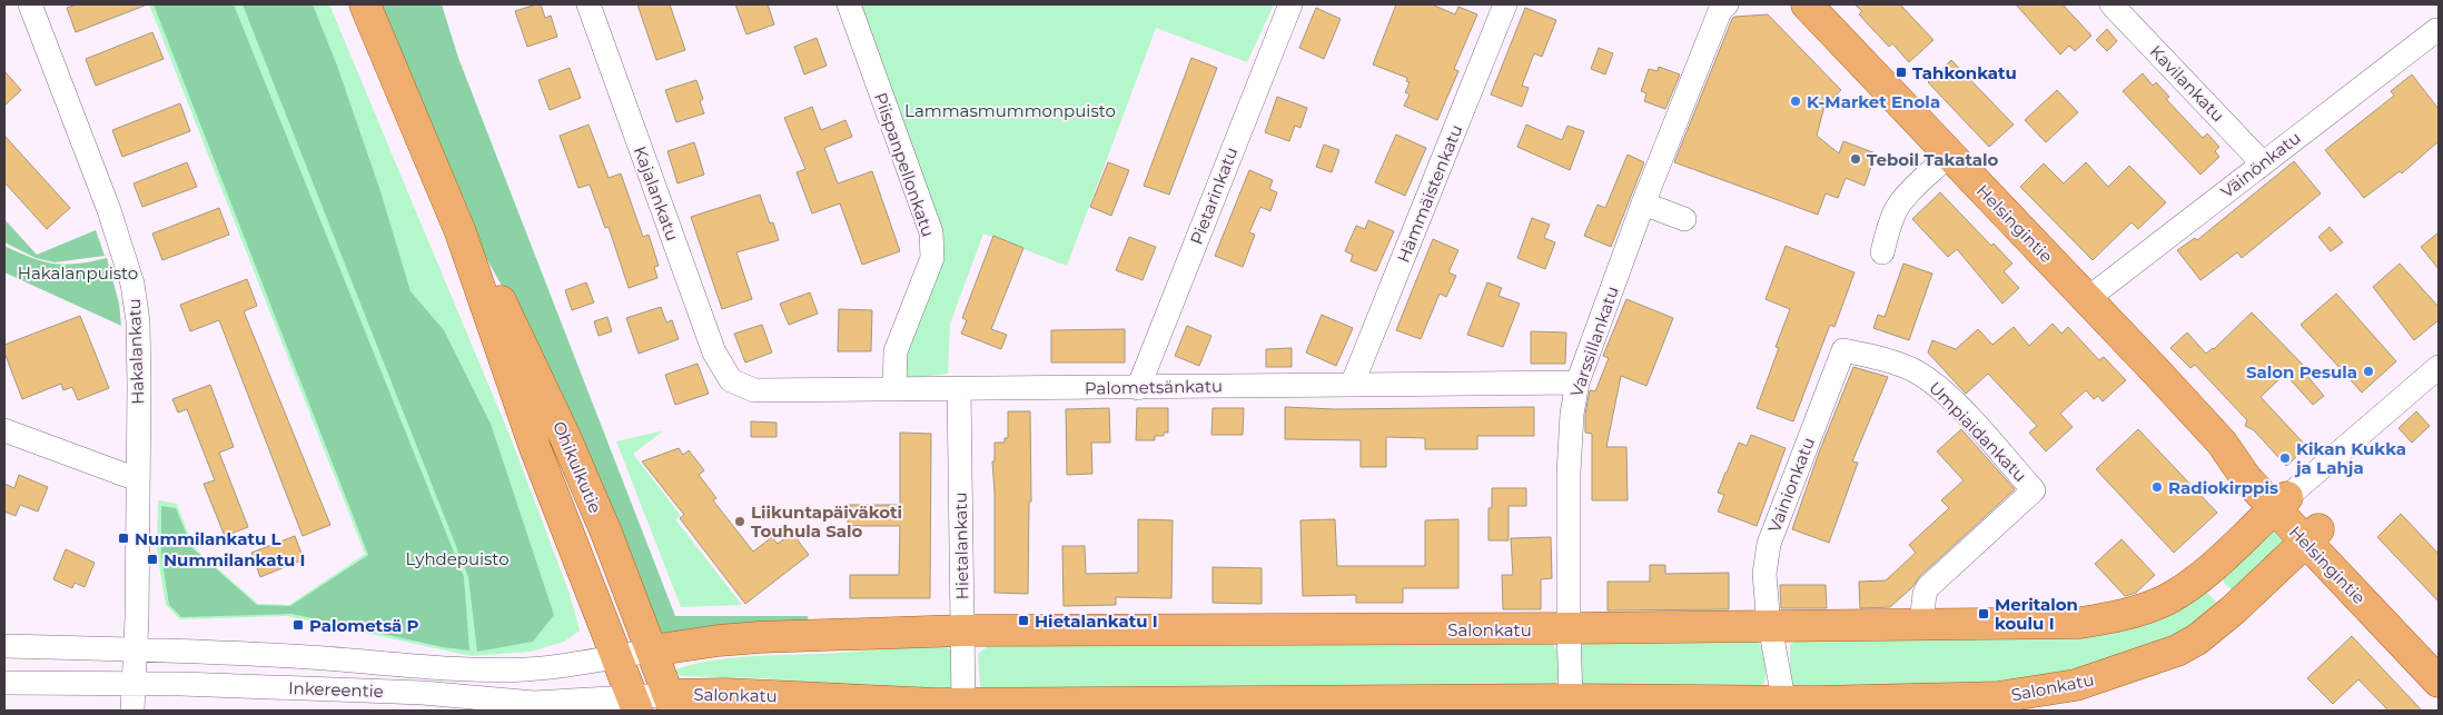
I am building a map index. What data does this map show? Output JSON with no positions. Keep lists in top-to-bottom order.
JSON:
{
  "streets": {
    "main road": ["Helsingintie", "Ohikulkutie", "Salonkatu"],
    "street": [
      "Kavilankatu",
      "Piispanpellonkatu",
      "Väinönkatu",
      "Kajalankatu",
      "Hämmäistenkatu",
      "Pietarinkatu",
      "Varssillankatu",
      "Hakalankatu",
      "Palometsänkatu",
      "Umpiaidankatu",
      "Vainionkatu",
      "Hietalankatu",
      "Inkereentie"
    ]
  },
  "crossings": [
    ["Kavilankatu", "Väinönkatu"],
    ["Piispanpellonkatu", "Palometsänkatu"],
    ["Väinönkatu", "Helsingintie"],
    ["Kajalankatu", "Palometsänkatu"],
    ["Hämmäistenkatu", "Palometsänkatu"],
    ["Pietarinkatu", "Palometsänkatu"],
    ["Helsingintie", "Salonkatu"],
    ["Varssillankatu", "Palometsänkatu"],
    ["Varssillankatu", "Salonkatu"],
    ["Hakalankatu", "Inkereentie"],
    ["Palometsänkatu", "Hietalankatu"],
    ["Umpiaidankatu", "Vainionkatu"],
    ["Umpiaidankatu", "Salonkatu"],
    ["Ohikulkutie", "Salonkatu"],
    ["Ohikulkutie", "Inkereentie"],
    ["Vainionkatu", "Salonkatu"],
    ["Hietalankatu", "Salonkatu"],
    ["Salonkatu", "Inkereentie"]
  ],
  "parks": ["Lammasmummonpuisto", "Hakalanpuisto", "Lyhdepuisto"],
  "places": {
    "transit": [
      "Tahkonkatu",
      "Nummilankatu L",
      "Nummilankatu I",
      "Meritalon koulu I",
      "Hietalankatu I",
      "Palometsä P"
    ],
    "other": [
      "K-Market Enola",
      "Teboil Takatalo",
      "Salon Pesula",
      "Kikan Kukka ja Lahja",
      "Radiokirppis",
      "Liikuntapäiväkoti Touhula Salo"
    ]
  }
}
